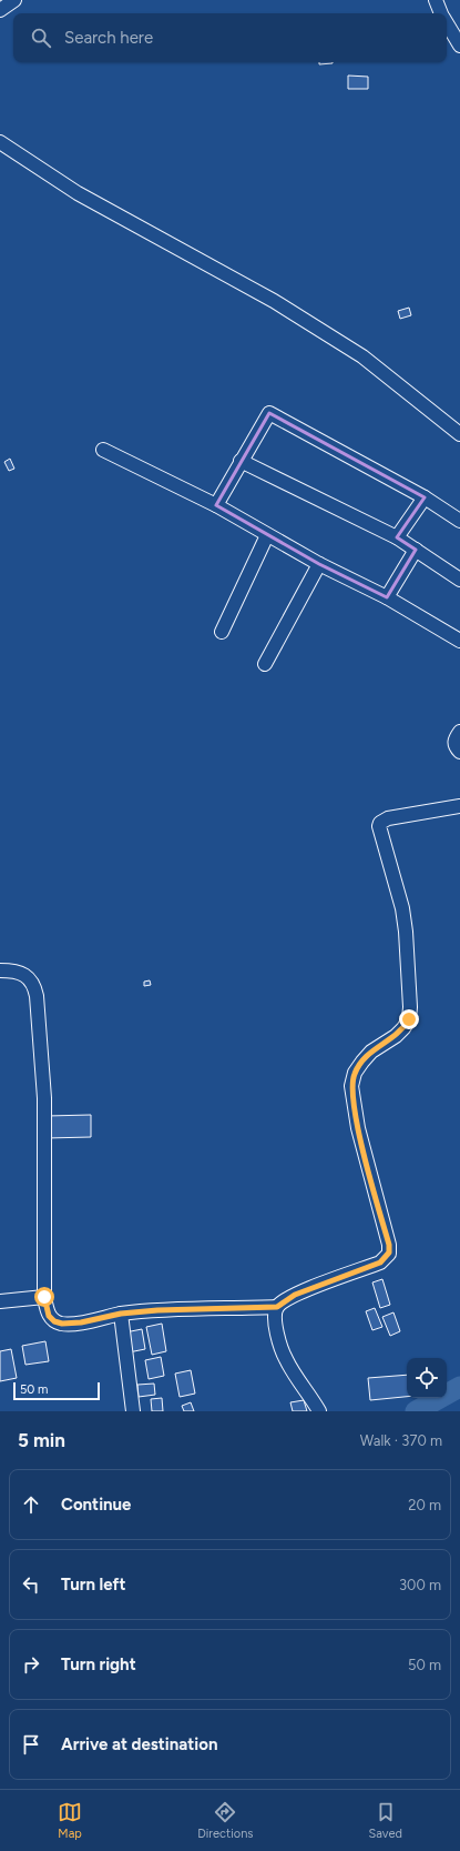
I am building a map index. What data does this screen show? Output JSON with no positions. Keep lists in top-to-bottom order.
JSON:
{
  "scale_bar": "50 m",
  "page": {
    "search": "Search here",
    "scale": "50 m",
    "heading": ["5 min", "Walk · 370 m"],
    "list": [
      ["Continue", "20 m"],
      ["Turn left", "300 m"],
      ["Turn right", "50 m"],
      "Arrive at destination"
    ],
    "nav": ["Map", "Directions", "Saved"]
  }
}
